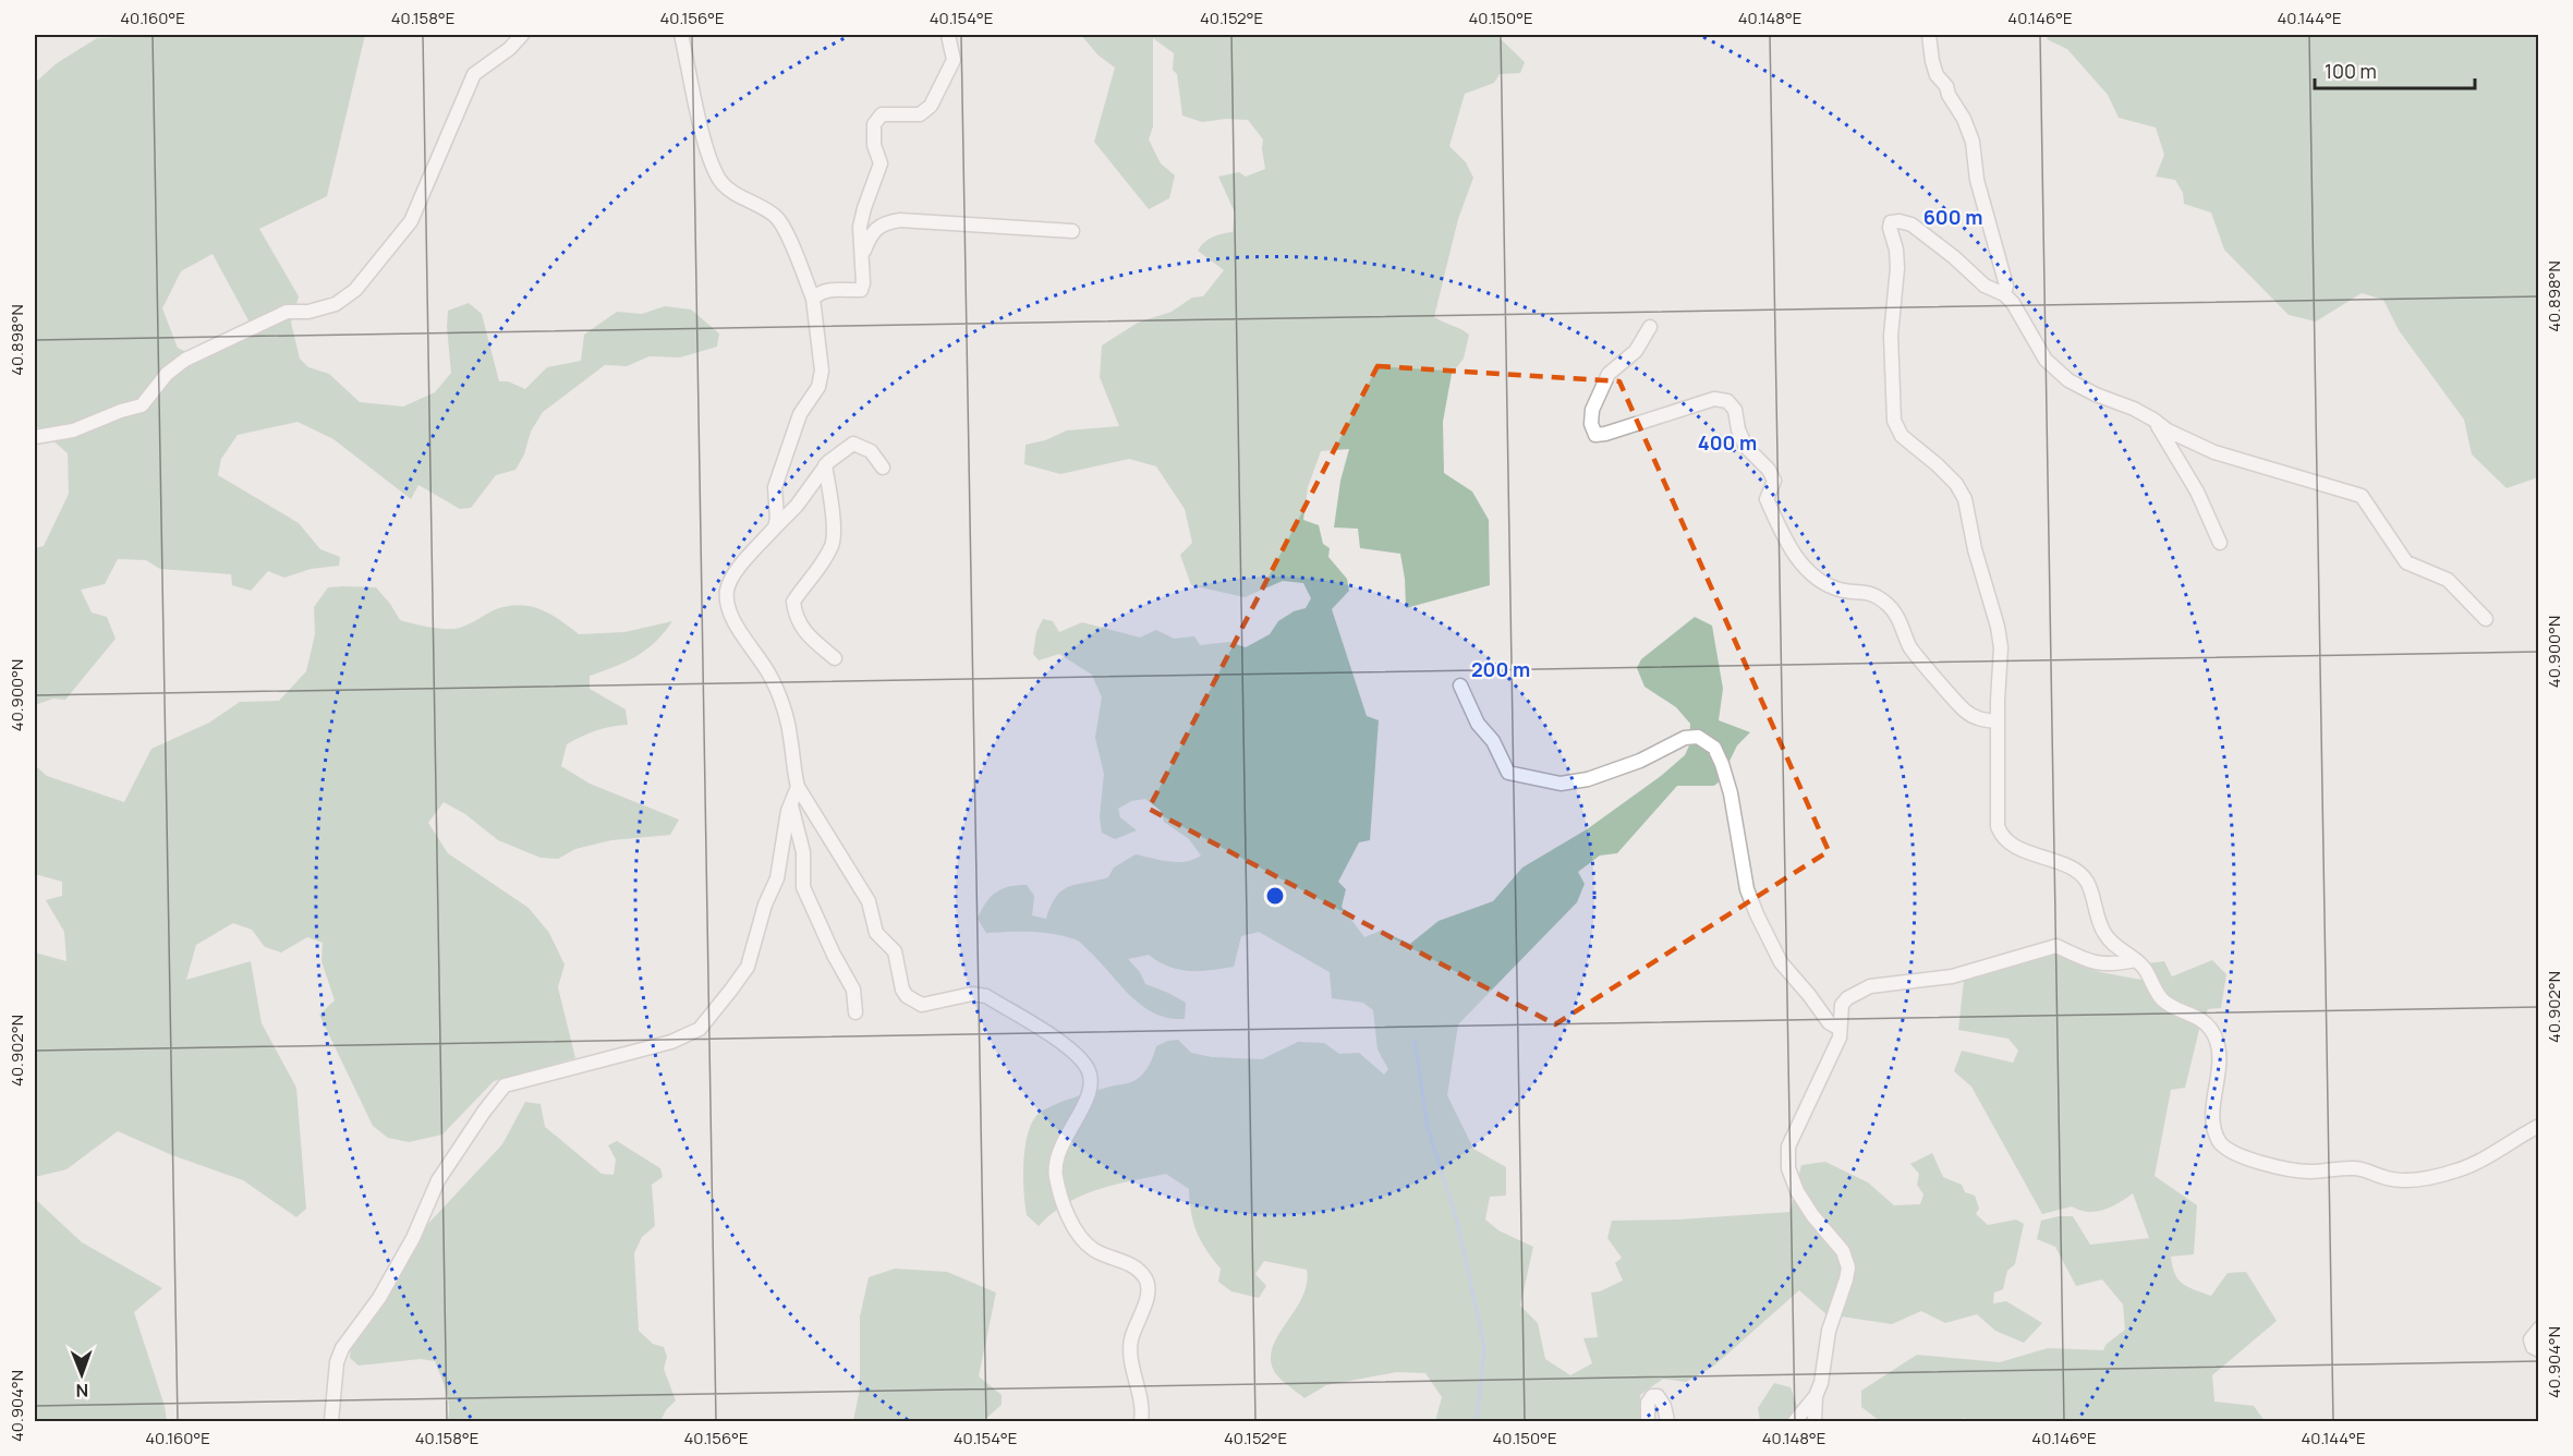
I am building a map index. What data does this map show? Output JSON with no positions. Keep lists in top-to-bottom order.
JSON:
{
  "scale_bar": "100 m",
  "north": "bottom",
  "coordinates": [
    "40.160°E",
    "40.158°E",
    "40.156°E",
    "40.154°E",
    "40.152°E",
    "40.150°E",
    "40.148°E",
    "40.146°E",
    "40.144°E",
    "40.898°N",
    "40.900°N",
    "40.902°N",
    "40.904°N"
  ],
  "rings": ["600 m", "400 m", "200 m"]
}
